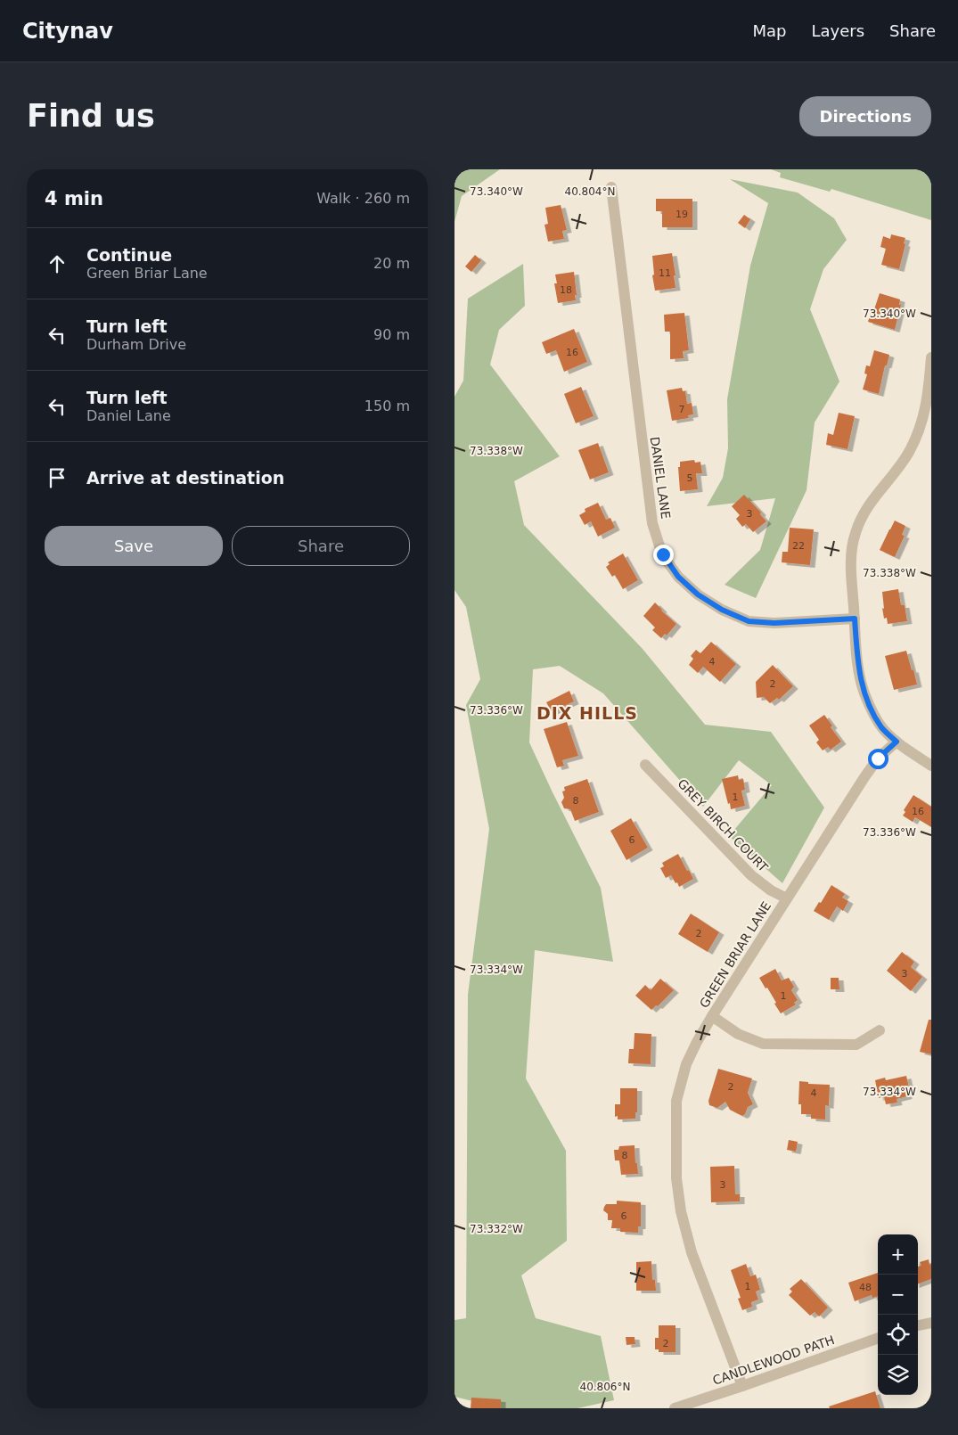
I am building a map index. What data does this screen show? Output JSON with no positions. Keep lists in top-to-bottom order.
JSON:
{
  "streets": {
    "street": [
      "DANIEL LANE",
      "GREY BIRCH COURT",
      "GREEN BRIAR LANE",
      "CANDLEWOOD PATH"
    ]
  },
  "crossings": [
    ["GREY BIRCH COURT", "GREEN BRIAR LANE"],
    ["GREEN BRIAR LANE", "CANDLEWOOD PATH"]
  ],
  "districts": ["DIX HILLS"],
  "house_numbers": [
    "19",
    "11",
    "18",
    "16",
    "7",
    "5",
    "3",
    "22",
    "4",
    "2",
    "1",
    "8",
    "16",
    "6",
    "2",
    "3",
    "1",
    "2",
    "4",
    "8",
    "3",
    "6",
    "1",
    "48",
    "2"
  ],
  "page": {
    "header": "Citynav",
    "nav": ["Map", "Layers", "Share"],
    "buttons": [
      "Directions",
      ["Save", "Share"]
    ],
    "title": "Find us",
    "heading": ["4 min", "Walk · 260 m"],
    "list": [
      ["Continue", "Green Briar Lane", "20 m"],
      ["Turn left", "Durham Drive", "90 m"],
      ["Turn left", "Daniel Lane", "150 m"],
      "Arrive at destination"
    ],
    "map_buttons": ["+", "−"]
  },
  "coordinates": [
    "73.340°W",
    "40.804°N",
    "73.338°W",
    "73.336°W",
    "73.334°W",
    "73.332°W",
    "40.806°N"
  ]
}
